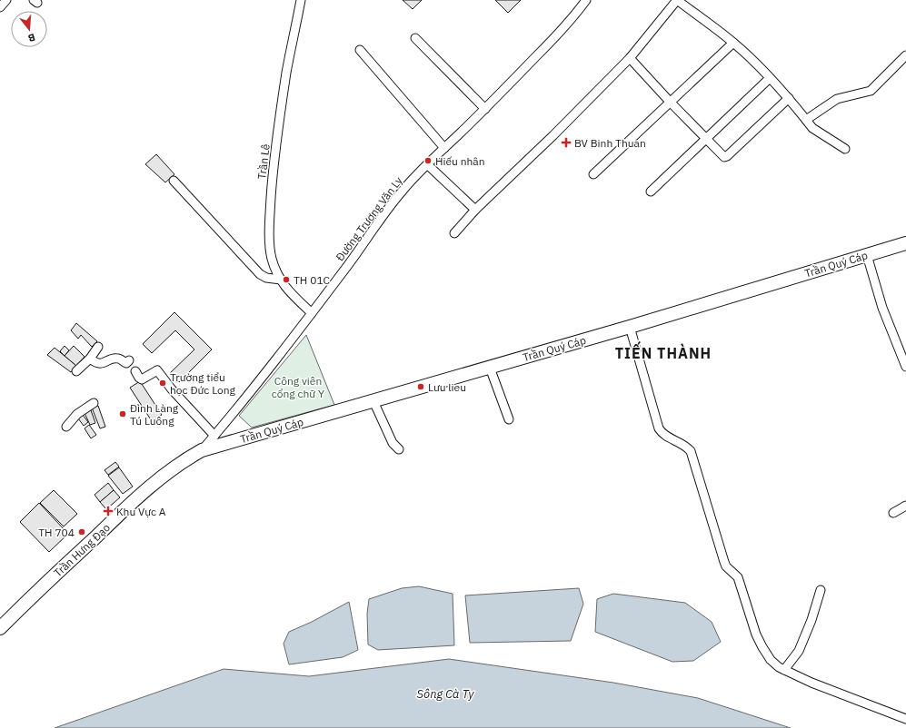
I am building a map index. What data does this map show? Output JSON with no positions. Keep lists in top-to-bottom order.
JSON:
{
  "streets": {
    "main road": ["Trần Quý Cáp", "Trần Hưng Đạo"],
    "street": ["Trần Lê", "Đường Trương Văn Ly"]
  },
  "crossings": [
    ["Trần Lê", "Đường Trương Văn Ly"],
    ["Đường Trương Văn Ly", "Trần Quý Cáp"],
    ["Đường Trương Văn Ly", "Trần Hưng Đạo"],
    ["Trần Quý Cáp", "Trần Hưng Đạo"]
  ],
  "districts": ["TIẾN THÀNH"],
  "water": ["Sông Cà Ty"],
  "parks": ["Công viên cổng chữ Y"],
  "places": {
    "health": ["BV Binh Thuan", "Khu Vực A"],
    "other": [
      "Hiếu nhân",
      "TH 01C",
      "Trường tiểu học Đức Long",
      "Lưu lieu",
      "Đình Làng Tú Luông",
      "TH 704"
    ]
  },
  "north": "bottom"
}
